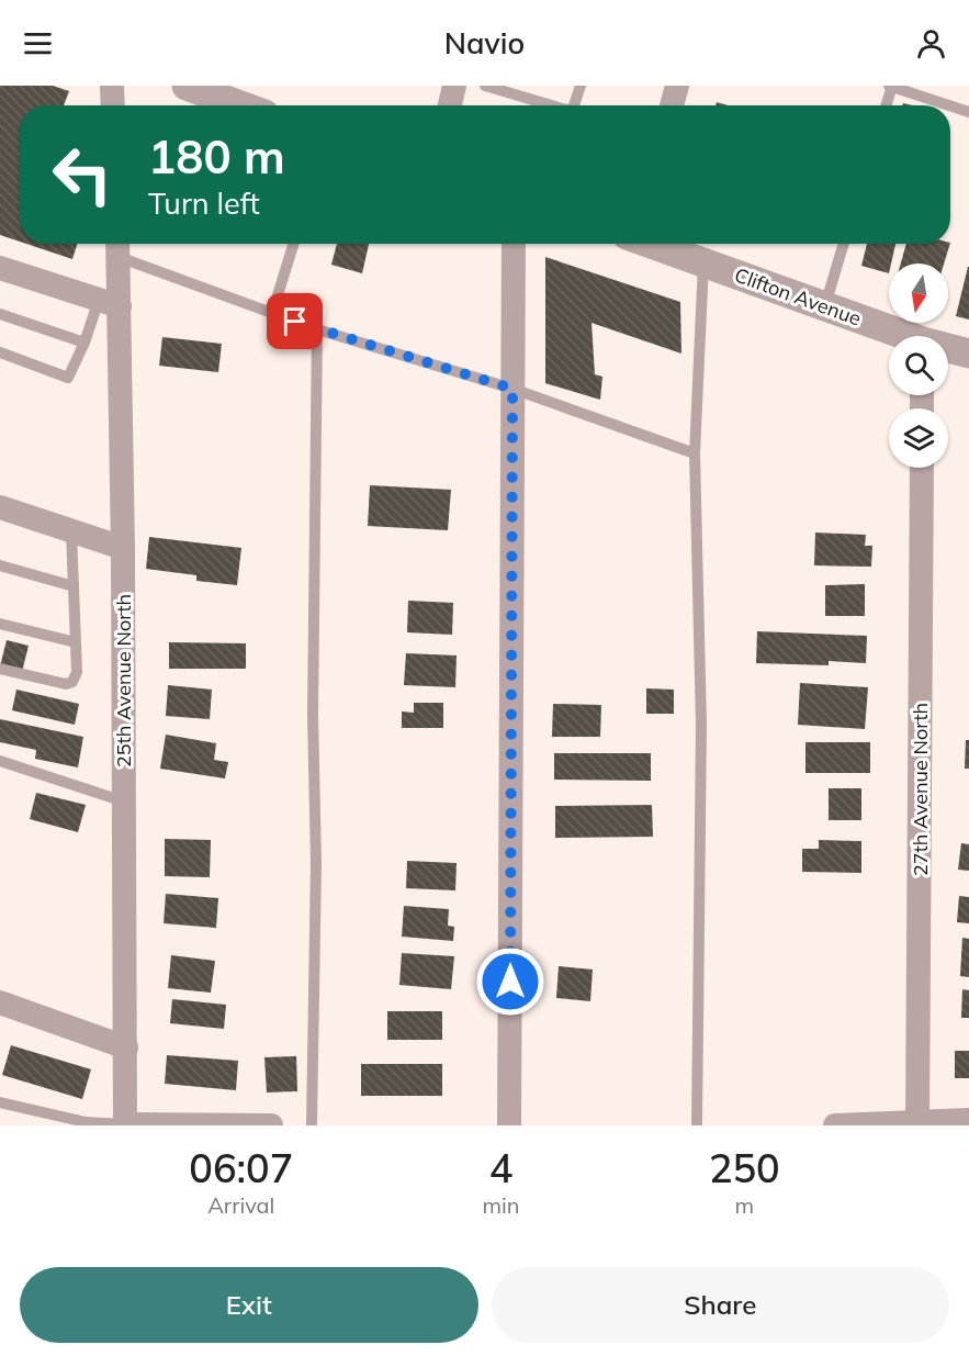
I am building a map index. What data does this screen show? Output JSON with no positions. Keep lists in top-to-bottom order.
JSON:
{
  "streets": {
    "street": ["Clifton Avenue", "25th Avenue North", "27th Avenue North"]
  },
  "north": "bottom",
  "page": {
    "header": "Navio",
    "turn": ["180 m", "Turn left"],
    "eta": [
      "06:07",
      "Arrival",
      "4",
      "min",
      "250",
      "m"
    ],
    "buttons": ["Exit", "Share"]
  }
}
